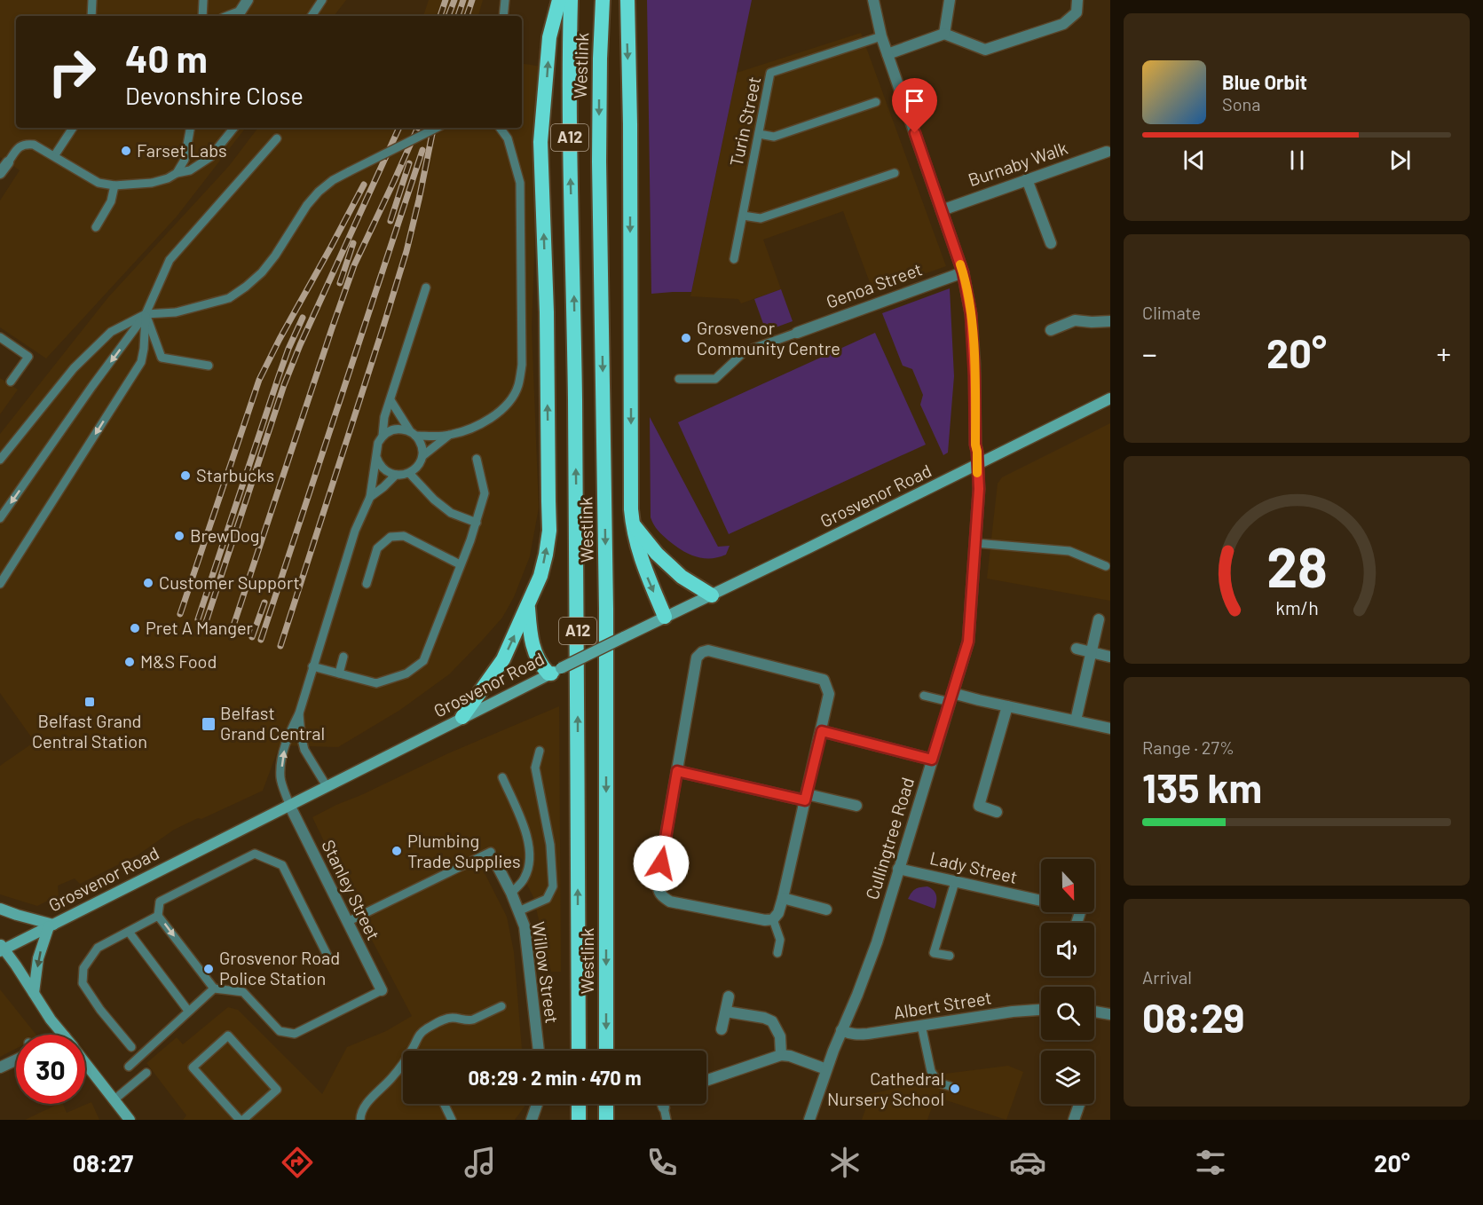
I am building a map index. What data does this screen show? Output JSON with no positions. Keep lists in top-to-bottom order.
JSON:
{
  "streets": {
    "highway": ["Westlink", "A12"],
    "main road": ["Grosvenor Road"],
    "street": [
      "Burnaby Walk",
      "Genoa Street",
      "Cullingtree Road",
      "Lady Street",
      "Stanley Street",
      "Willow Street",
      "Albert Street"
    ],
    "lane": ["Turin Street"]
  },
  "crossings": [
    ["Turin Street", "Cullingtree Road"],
    ["Burnaby Walk", "Cullingtree Road"],
    ["Genoa Street", "Cullingtree Road"],
    ["Grosvenor Road", "Cullingtree Road"],
    ["Grosvenor Road", "Stanley Street"],
    ["Cullingtree Road", "Lady Street"],
    ["Cullingtree Road", "Albert Street"]
  ],
  "places": {
    "other": [
      "Farset Labs",
      "Grosvenor Community Centre",
      "Starbucks",
      "BrewDog",
      "Customer Support",
      "Pret A Manger",
      "M&S Food",
      "Plumbing Trade Supplies",
      "Grosvenor Road Police Station",
      "Cathedral Nursery School"
    ],
    "transit": ["Belfast Grand Central Station", "Belfast Grand Central"]
  },
  "north": "bottom",
  "page": {
    "turn": ["40 m", "Devonshire Close"],
    "song": ["Blue Orbit", "Sona"],
    "tile": [
      "Climate",
      ["Range · 27%", "135 km"],
      ["Arrival", "08:29"]
    ],
    "heat": ["−", "20°", "+"],
    "limit": "30",
    "trip": "08:29 · 2 min · 470 m",
    "tabs": ["08:27", "20°"],
    "gauge": ["28", "km/h"]
  }
}
